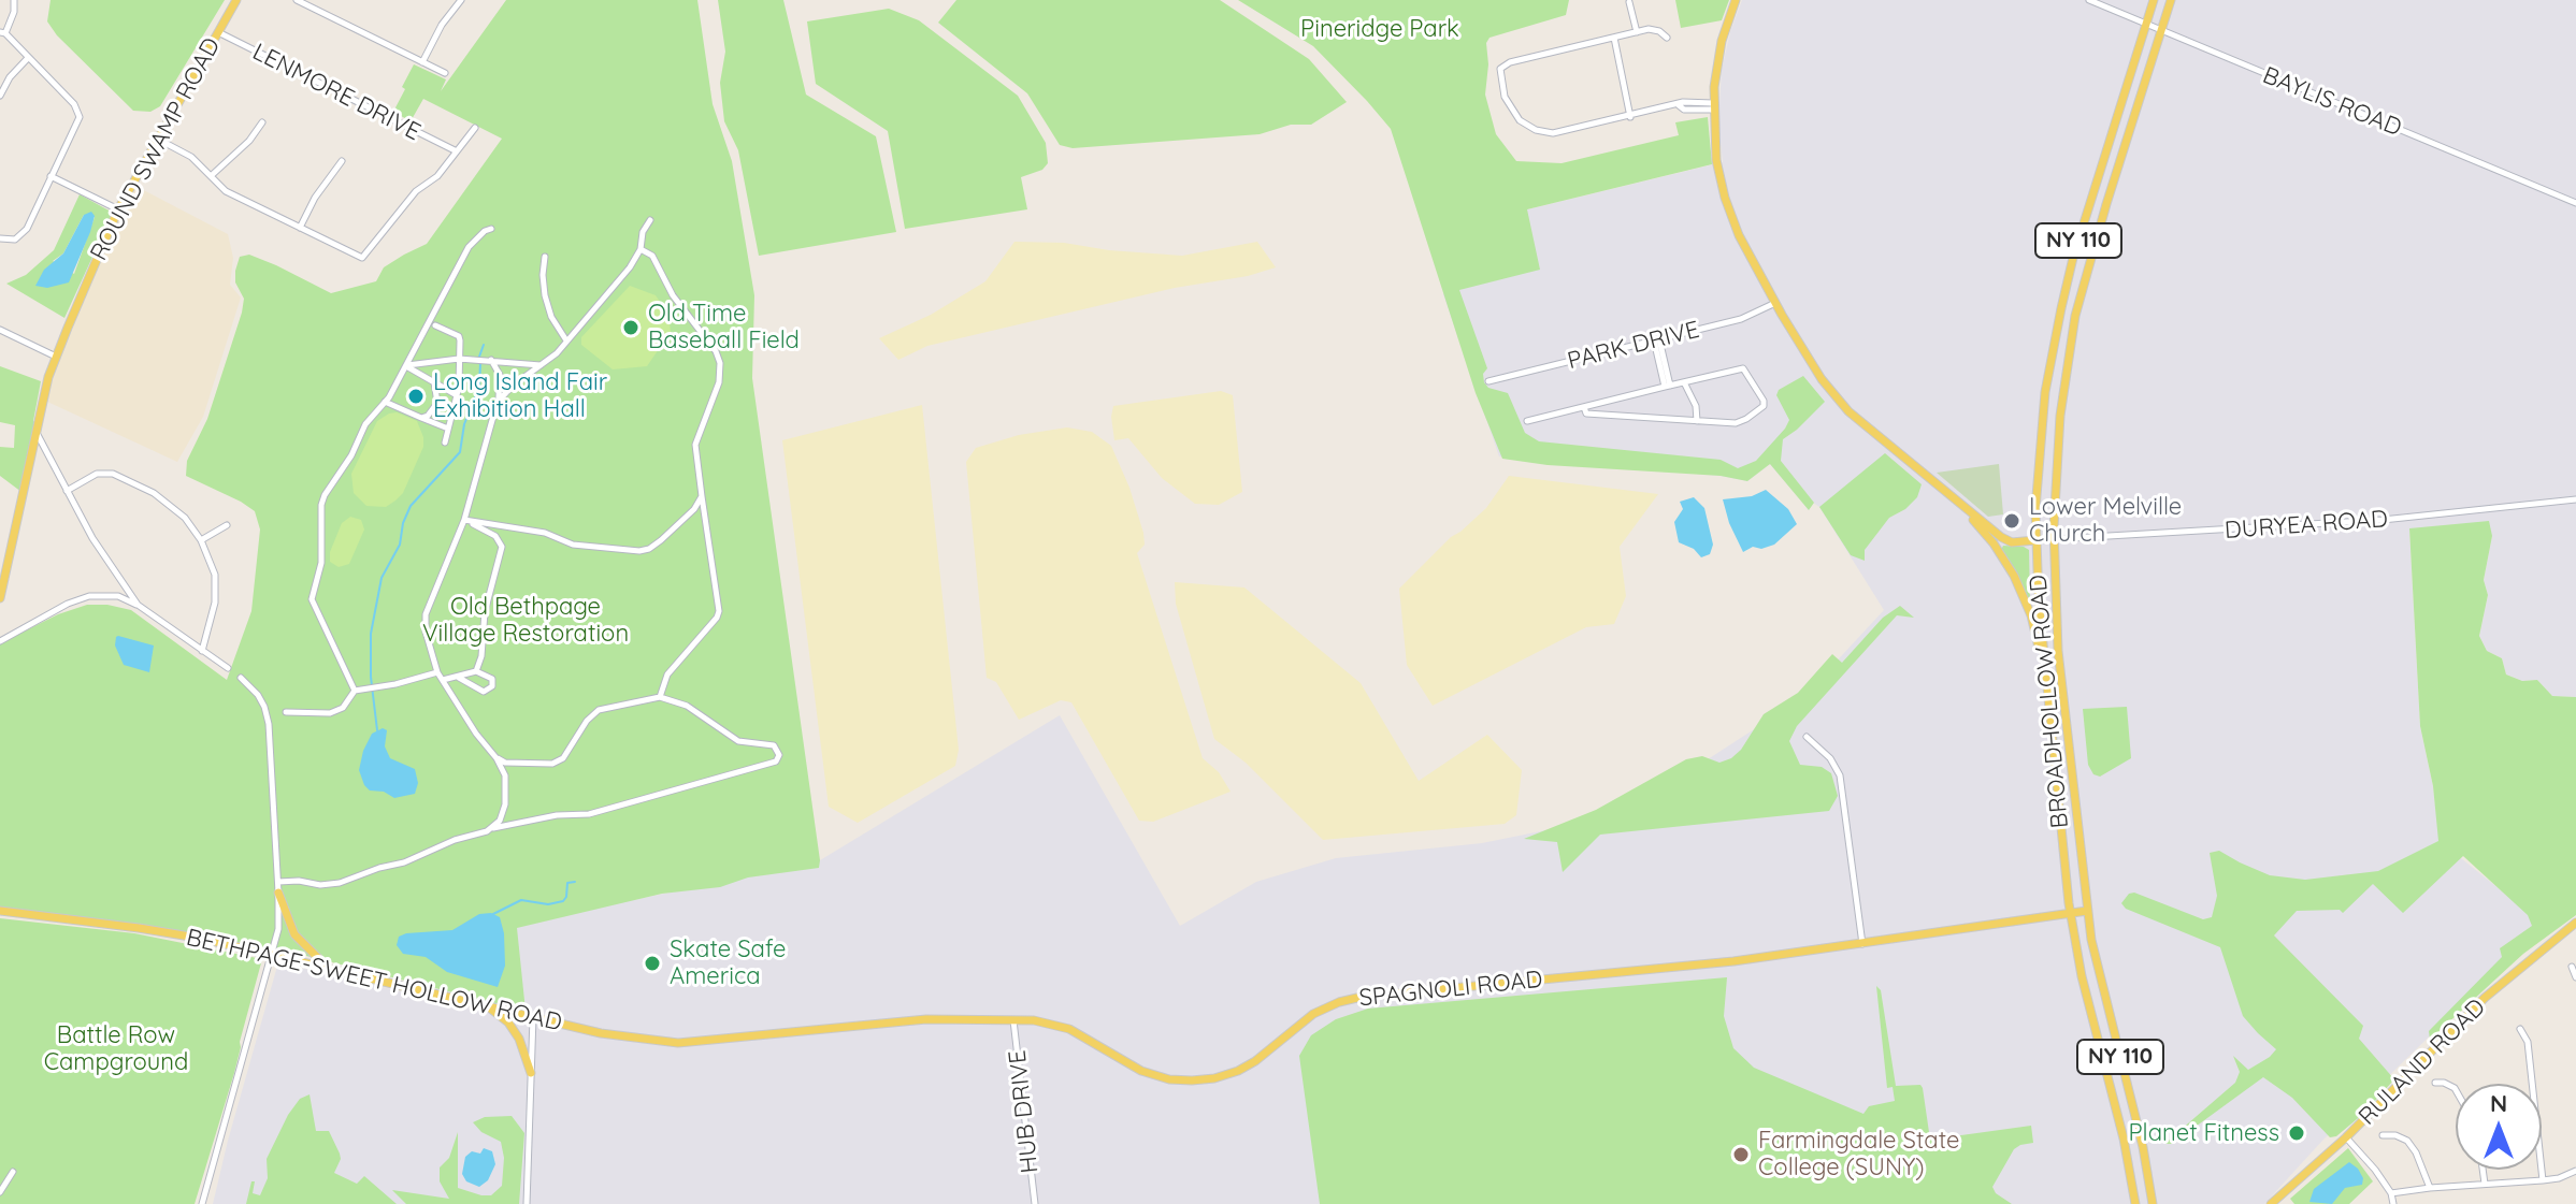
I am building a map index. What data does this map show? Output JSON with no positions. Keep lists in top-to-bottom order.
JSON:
{
  "streets": {
    "main road": [
      "ROUND SWAMP ROAD",
      "NY 110",
      "BROADHOLLOW ROAD",
      "BETHPAGE-SWEET HOLLOW ROAD",
      "SPAGNOLI ROAD",
      "RULAND ROAD"
    ],
    "street": [
      "LENMORE DRIVE",
      "BAYLIS ROAD",
      "PARK DRIVE",
      "DURYEA ROAD",
      "HUB DRIVE"
    ]
  },
  "crossings": [
    ["LENMORE DRIVE", "ROUND SWAMP ROAD"],
    ["BAYLIS ROAD", "BROADHOLLOW ROAD"],
    ["DURYEA ROAD", "BROADHOLLOW ROAD"],
    ["BROADHOLLOW ROAD", "SPAGNOLI ROAD"],
    ["BETHPAGE-SWEET HOLLOW ROAD", "SPAGNOLI ROAD"],
    ["SPAGNOLI ROAD", "HUB DRIVE"]
  ],
  "parks": ["Pineridge Park", "Old Bethpage Village Restoration", "Battle Row Campground"],
  "places": [
    "Old Time Baseball Field",
    "Long Island Fair Exhibition Hall",
    "Lower Melville Church",
    "Skate Safe America",
    "Planet Fitness",
    "Farmingdale State College (SUNY)"
  ],
  "north": "top"
}
